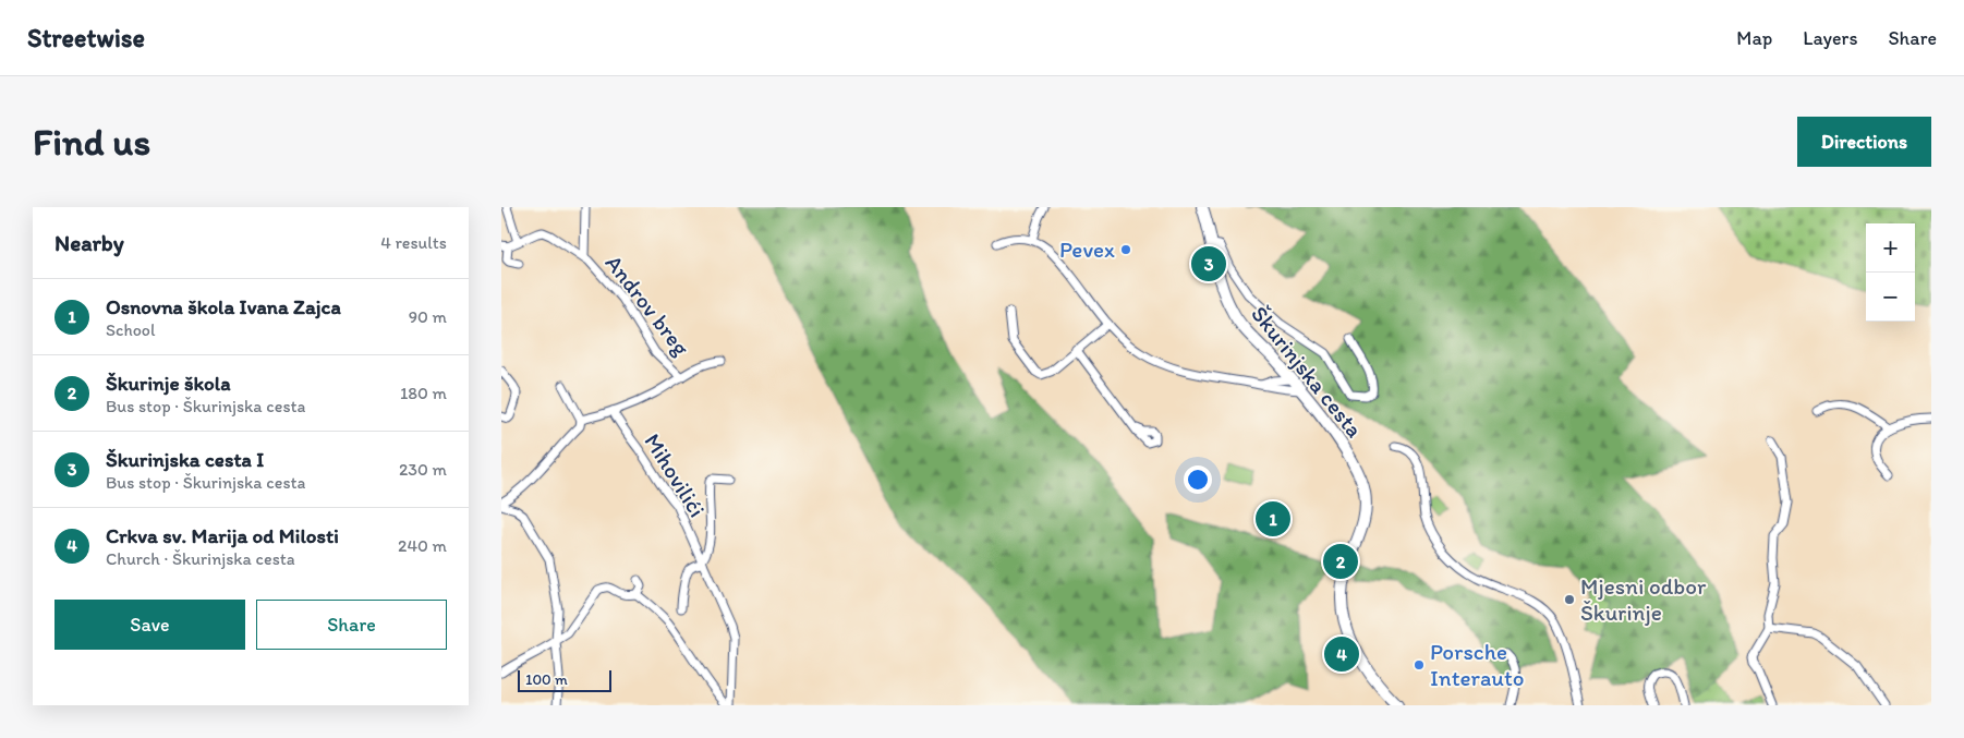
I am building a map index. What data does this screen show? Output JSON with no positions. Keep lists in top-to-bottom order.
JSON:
{
  "streets": {
    "street": ["Androv breg", "Škurinjska cesta", "Mihovilići"]
  },
  "places": ["Pevex", "Mjesni odbor Škurinje", "Porsche Interauto"],
  "scale_bar": "100 m",
  "page": {
    "header": "Streetwise",
    "nav": ["Map", "Layers", "Share"],
    "buttons": [
      "Directions",
      ["Save", "Share"]
    ],
    "title": "Find us",
    "heading": ["Nearby", "4 results"],
    "map_buttons": ["+", "−"],
    "pins": [
      "3",
      "1",
      "2",
      "4"
    ],
    "list": [
      {
        "mark": "1",
        "name": "Osnovna škola Ivana Zajca",
        "note": "School",
        "value": "90 m"
      },
      {
        "mark": "2",
        "name": "Škurinje škola",
        "note": "Bus stop · Škurinjska cesta",
        "value": "180 m"
      },
      {
        "mark": "3",
        "name": "Škurinjska cesta I",
        "note": "Bus stop · Škurinjska cesta",
        "value": "230 m"
      },
      {
        "mark": "4",
        "name": "Crkva sv. Marija od Milosti",
        "note": "Church · Škurinjska cesta",
        "value": "240 m"
      }
    ],
    "scale": "100 m"
  }
}
